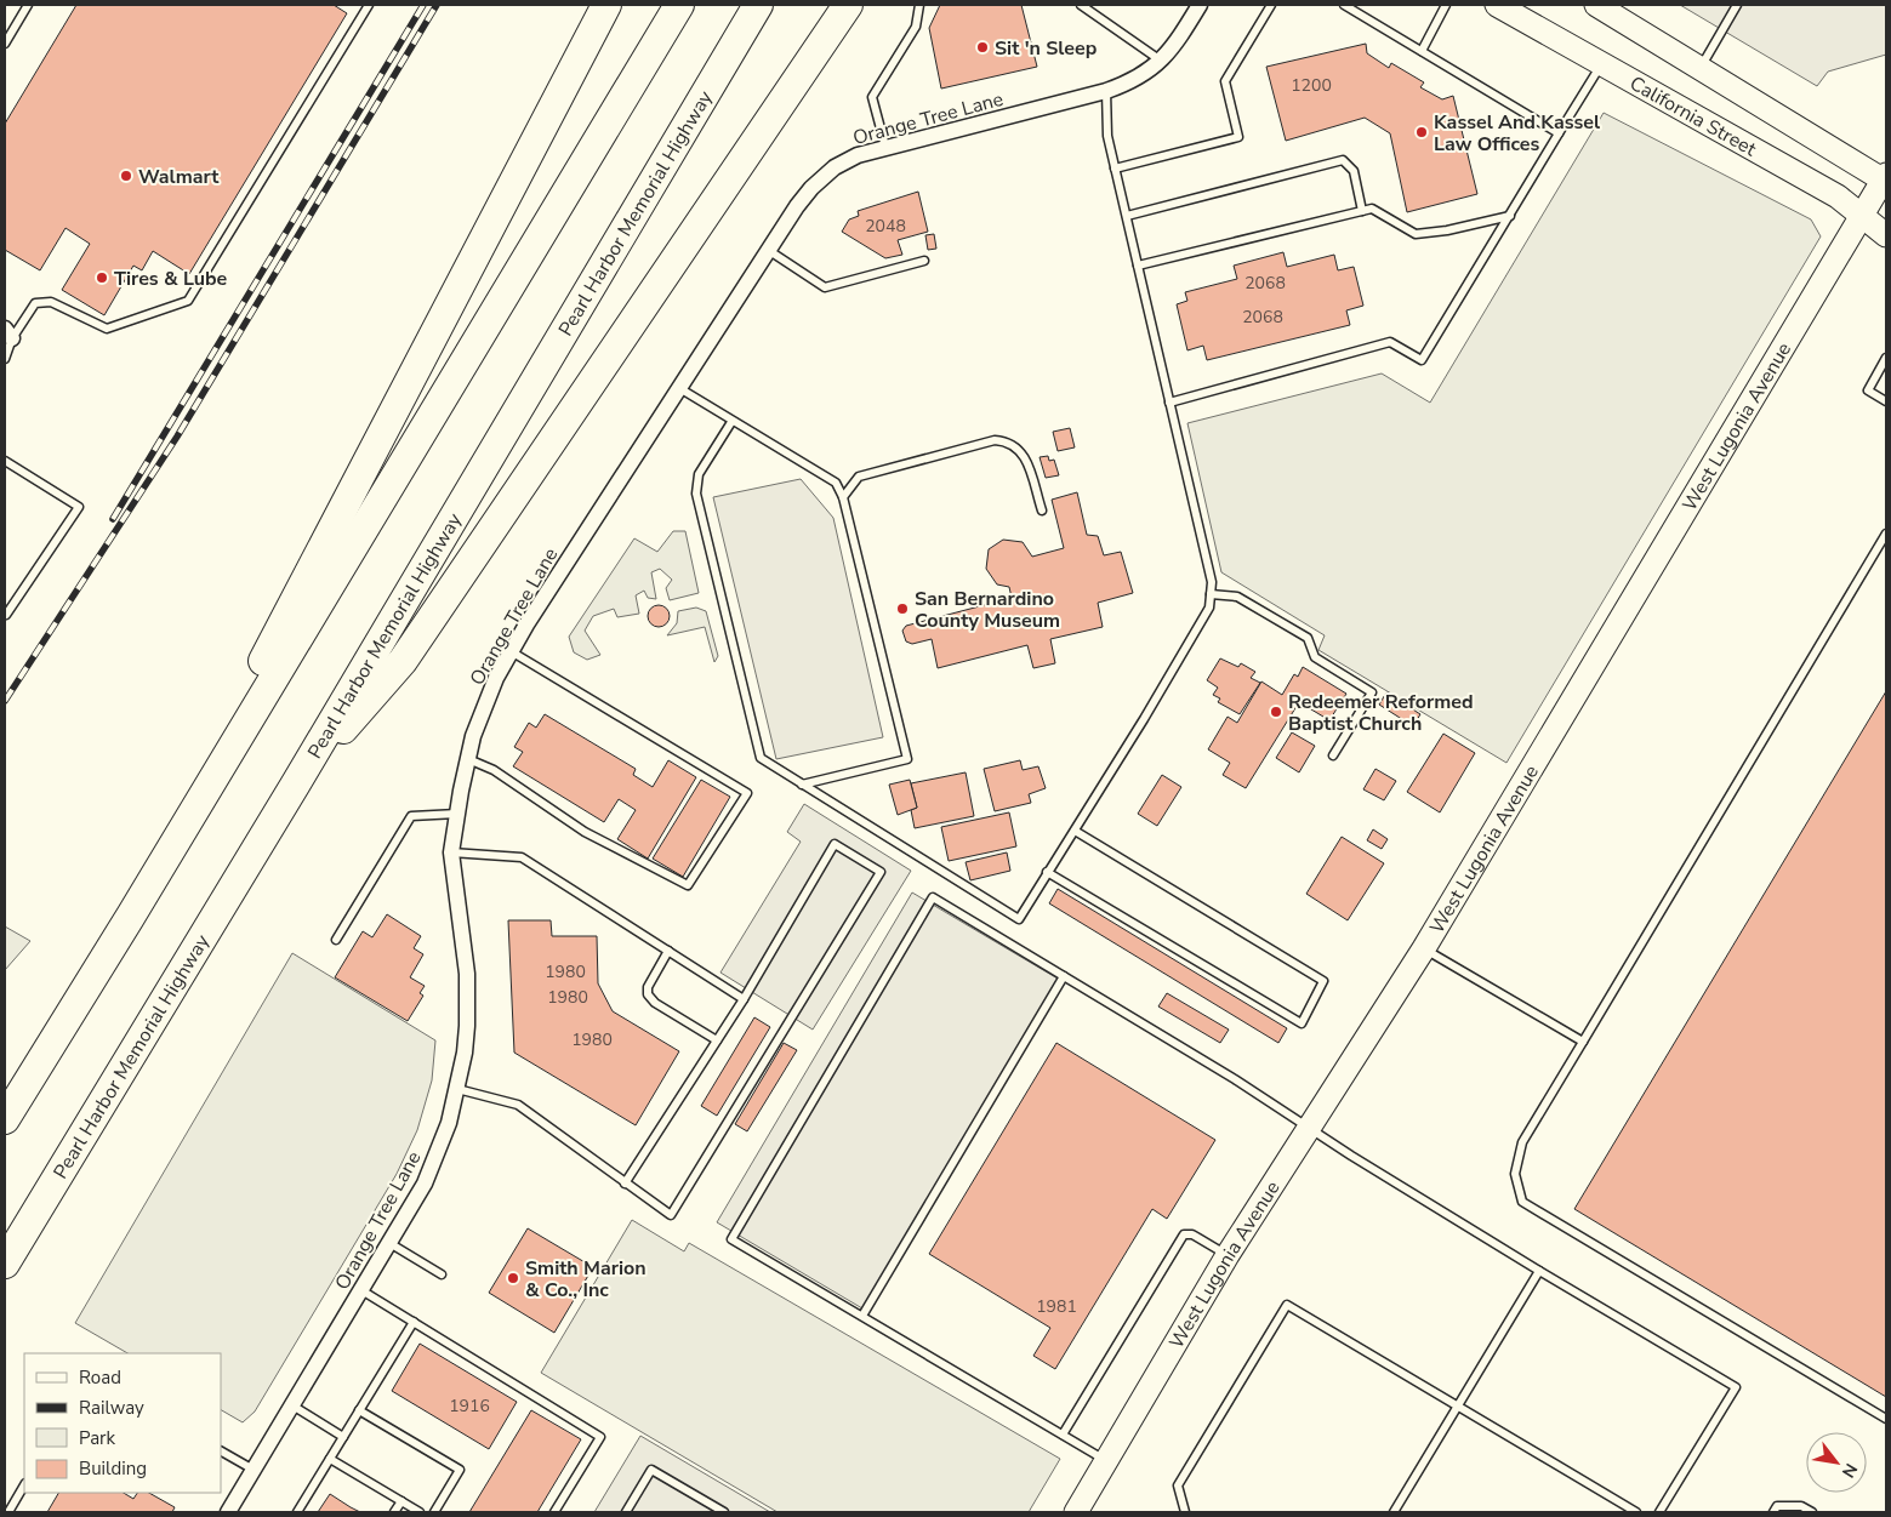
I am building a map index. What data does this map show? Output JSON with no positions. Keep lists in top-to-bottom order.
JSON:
{
  "streets": {
    "highway": ["Pearl Harbor Memorial Highway"],
    "street": ["California Street", "Orange Tree Lane", "West Lugonia Avenue"]
  },
  "crossings": [
    ["California Street", "West Lugonia Avenue"]
  ],
  "places": [
    "Sit 'n Sleep",
    "Kassel And Kassel Law Offices",
    "Walmart",
    "Tires & Lube",
    "San Bernardino County Museum",
    "Redeemer Reformed Baptist Church",
    "Smith Marion & Co., Inc"
  ],
  "house_numbers": [
    "1200",
    "2048",
    "2068",
    "2068",
    "1980",
    "1980",
    "1980",
    "1981",
    "1916"
  ],
  "legend": [
    "Road",
    "Railway",
    "Park",
    "Building"
  ],
  "north": "bottom right"
}
